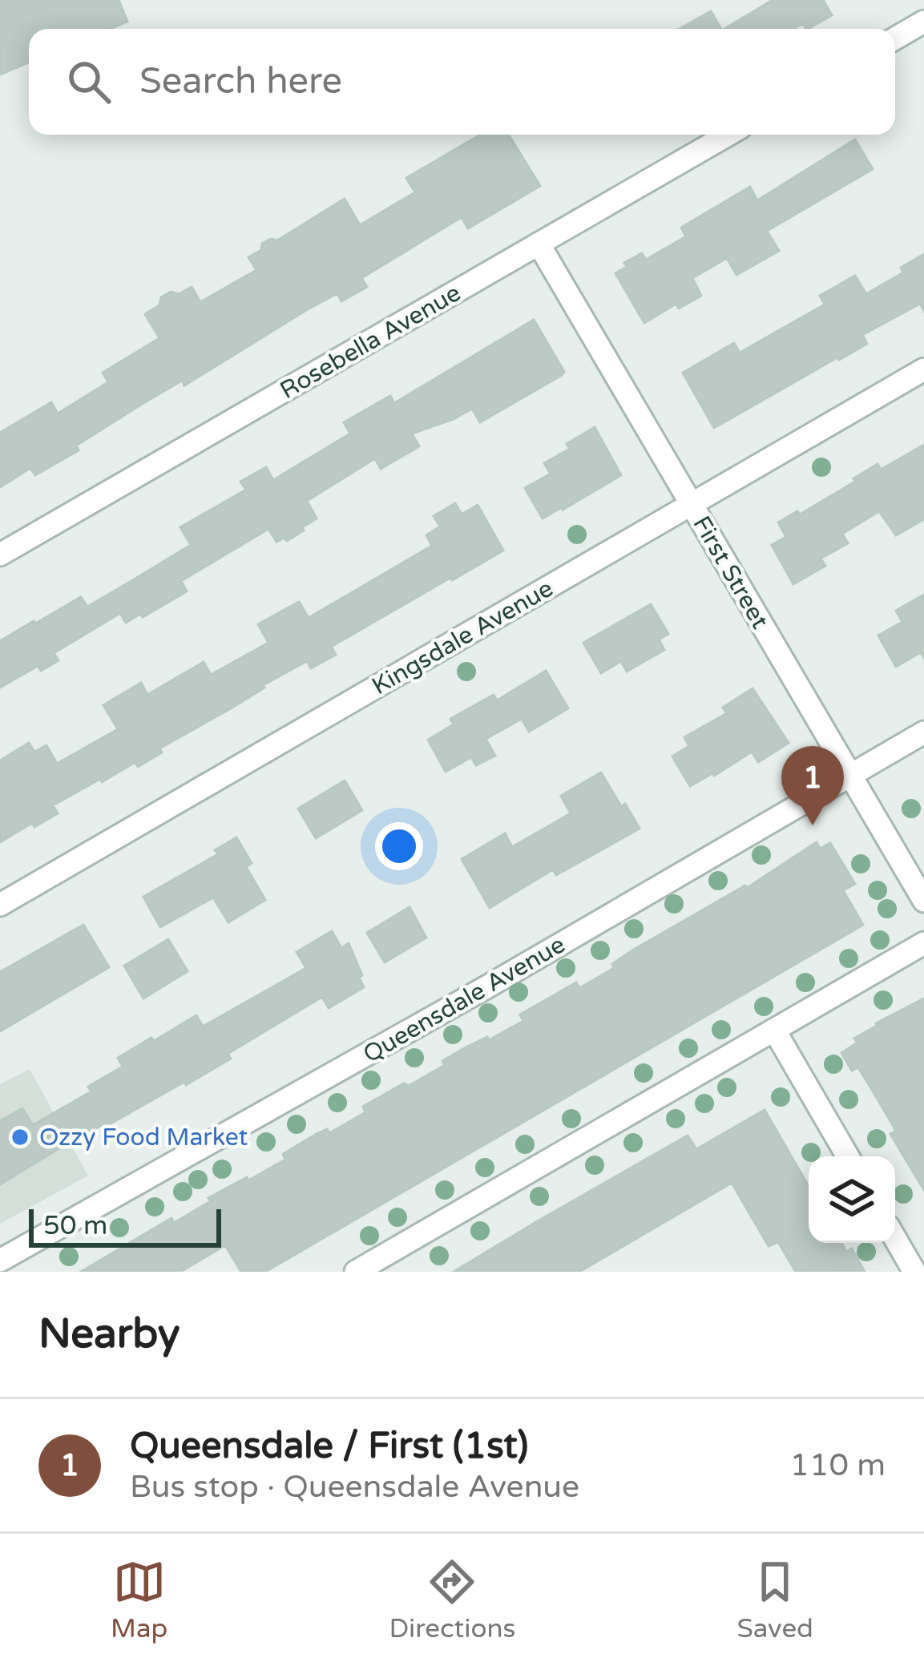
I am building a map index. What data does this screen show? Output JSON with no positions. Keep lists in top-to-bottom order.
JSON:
{
  "streets": {
    "street": [
      "Rosebella Avenue",
      "First Street",
      "Kingsdale Avenue",
      "Queensdale Avenue"
    ]
  },
  "crossings": [
    ["Rosebella Avenue", "First Street"],
    ["First Street", "Kingsdale Avenue"],
    ["First Street", "Queensdale Avenue"]
  ],
  "places": ["Ozzy Food Market"],
  "scale_bar": "50 m",
  "page": {
    "search": "Search here",
    "pins": "1",
    "scale": "50 m",
    "heading": "Nearby",
    "list": [
      {
        "mark": "1",
        "name": "Queensdale / First (1st)",
        "note": "Bus stop · Queensdale Avenue",
        "value": "110 m"
      }
    ],
    "nav": ["Map", "Directions", "Saved"]
  }
}
